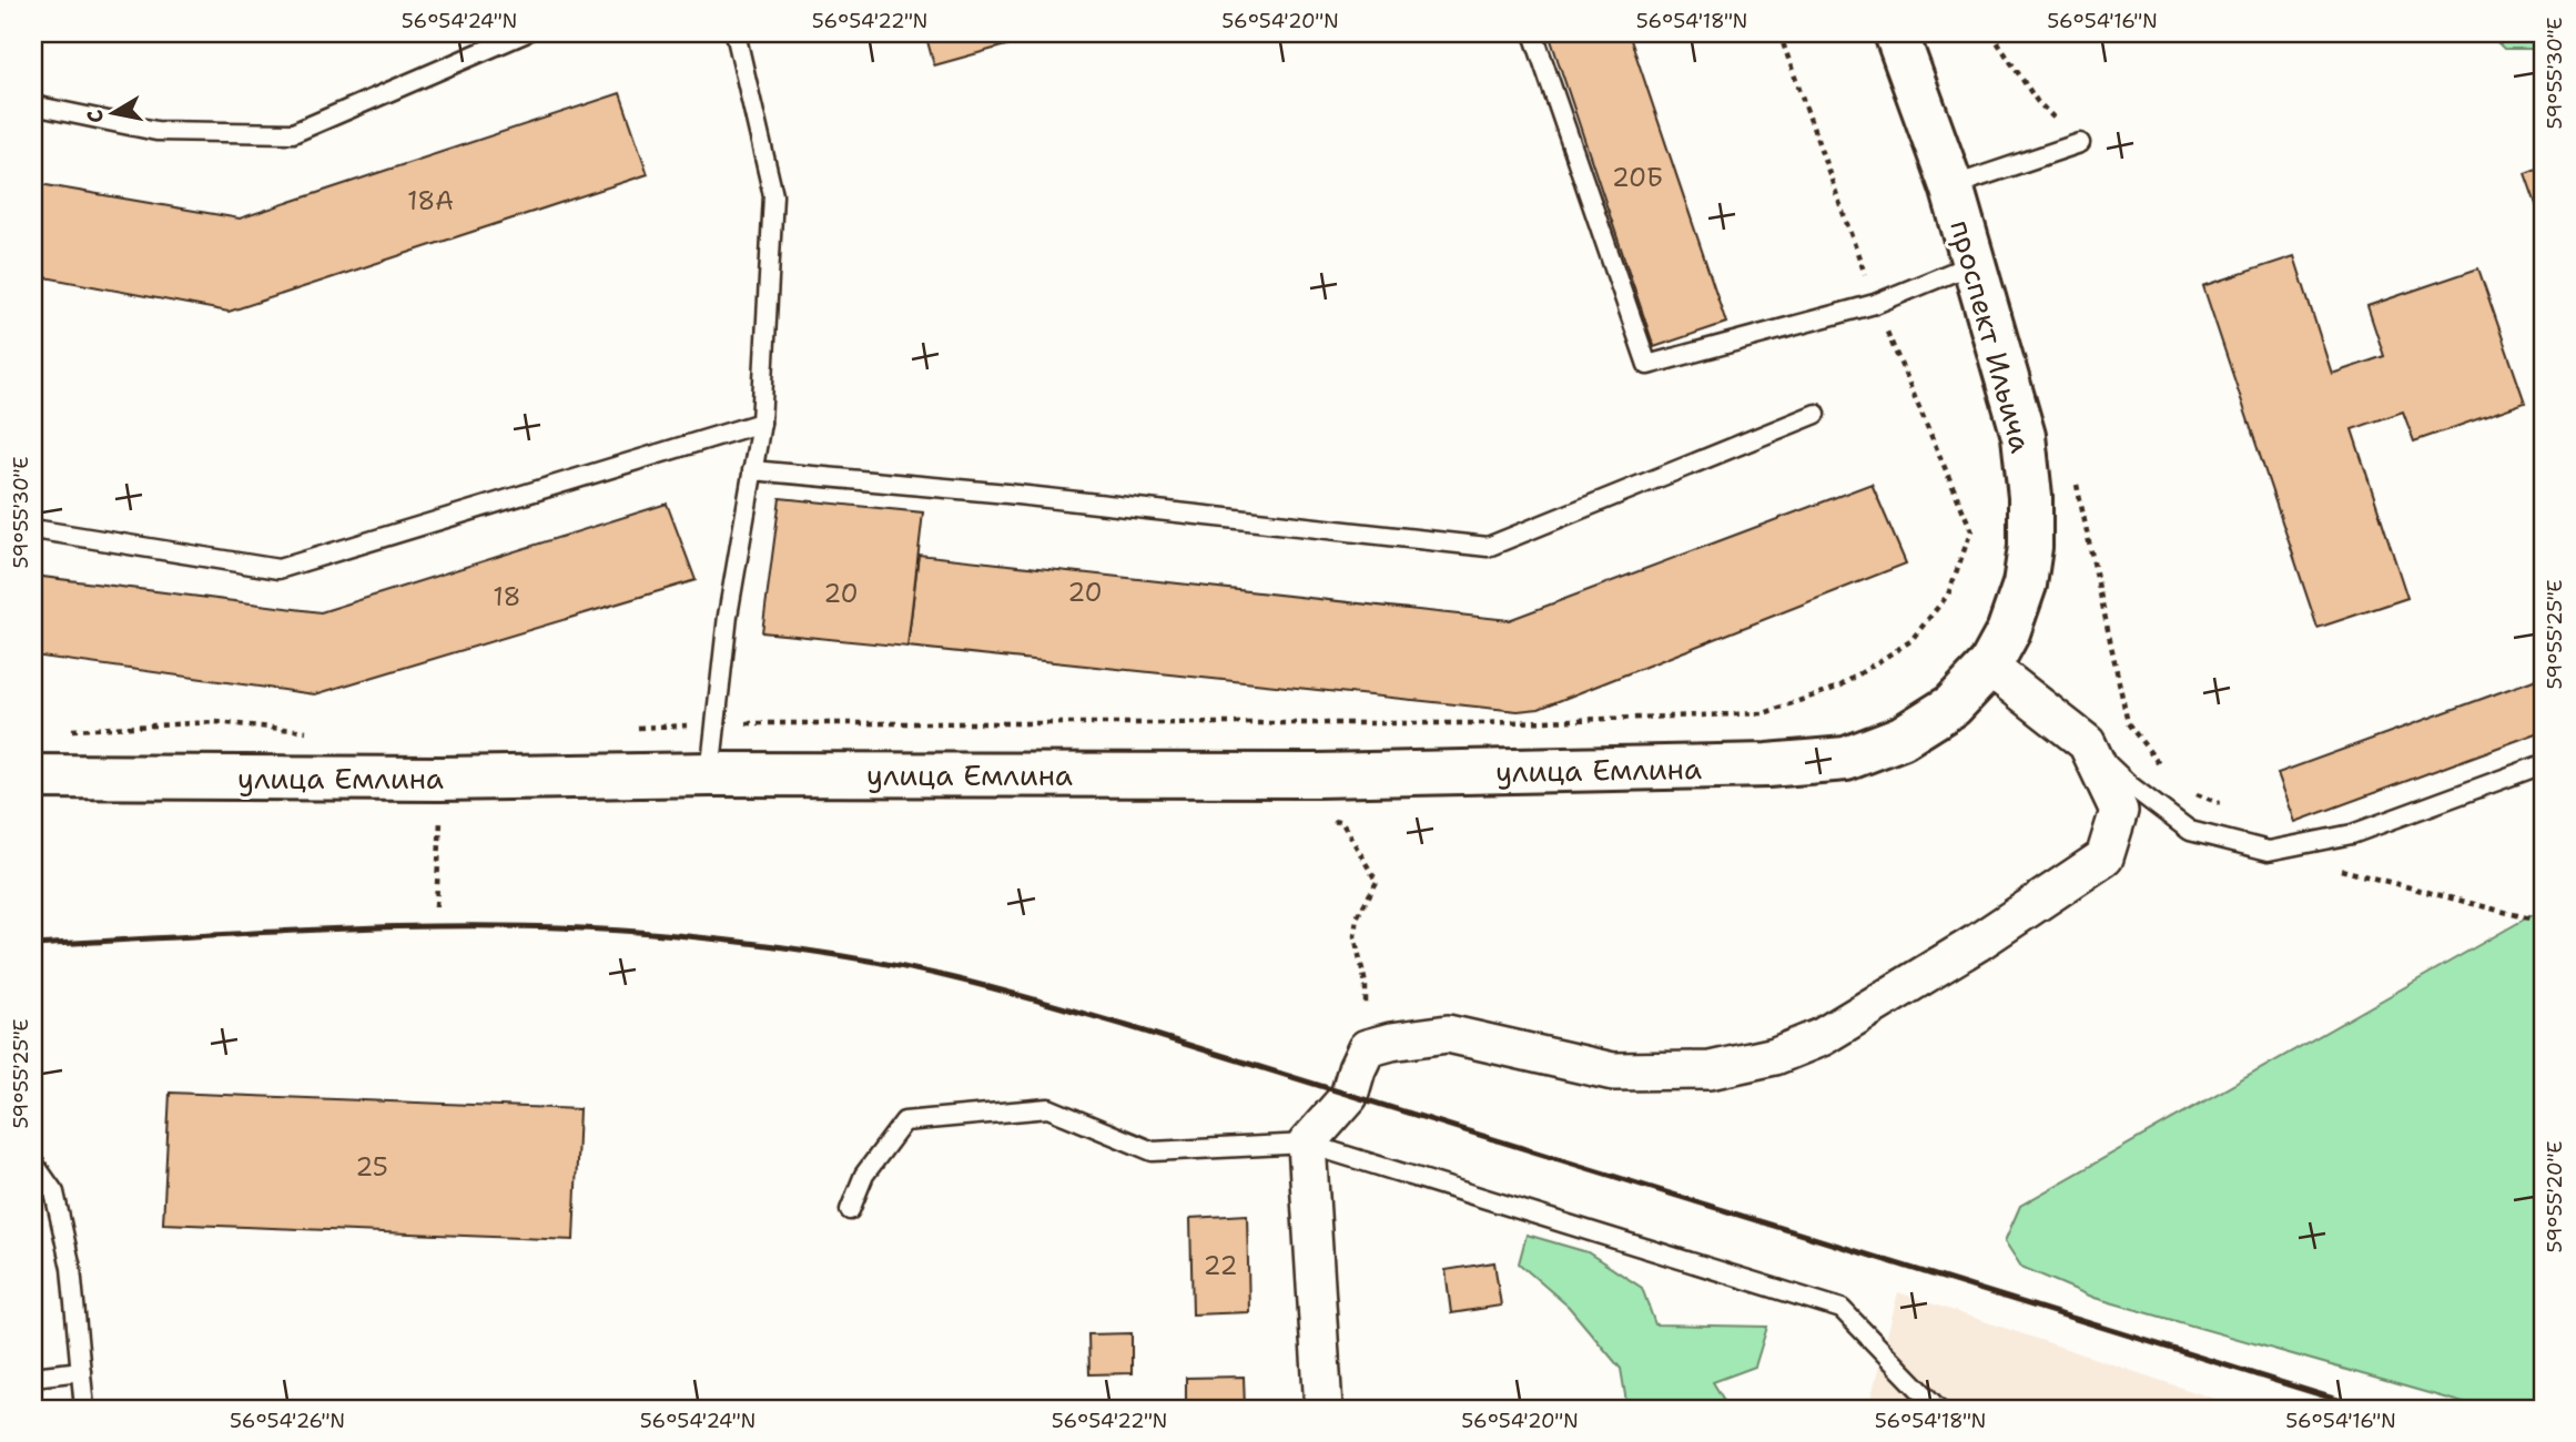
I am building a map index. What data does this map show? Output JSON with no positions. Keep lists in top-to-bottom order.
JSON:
{
  "streets": {
    "street": ["проспект Ильича", "улица Емлина"]
  },
  "crossings": [
    ["проспект Ильича", "улица Емлина"]
  ],
  "house_numbers": [
    "20Б",
    "18А",
    "20",
    "20",
    "18",
    "25",
    "22"
  ],
  "north": "left",
  "coordinates": [
    "56°54'24\"N",
    "56°54'22\"N",
    "56°54'20\"N",
    "56°54'18\"N",
    "56°54'16\"N",
    "59°55'30\"E",
    "59°55'25\"E",
    "59°55'20\"E",
    "56°54'26\"N"
  ]
}
